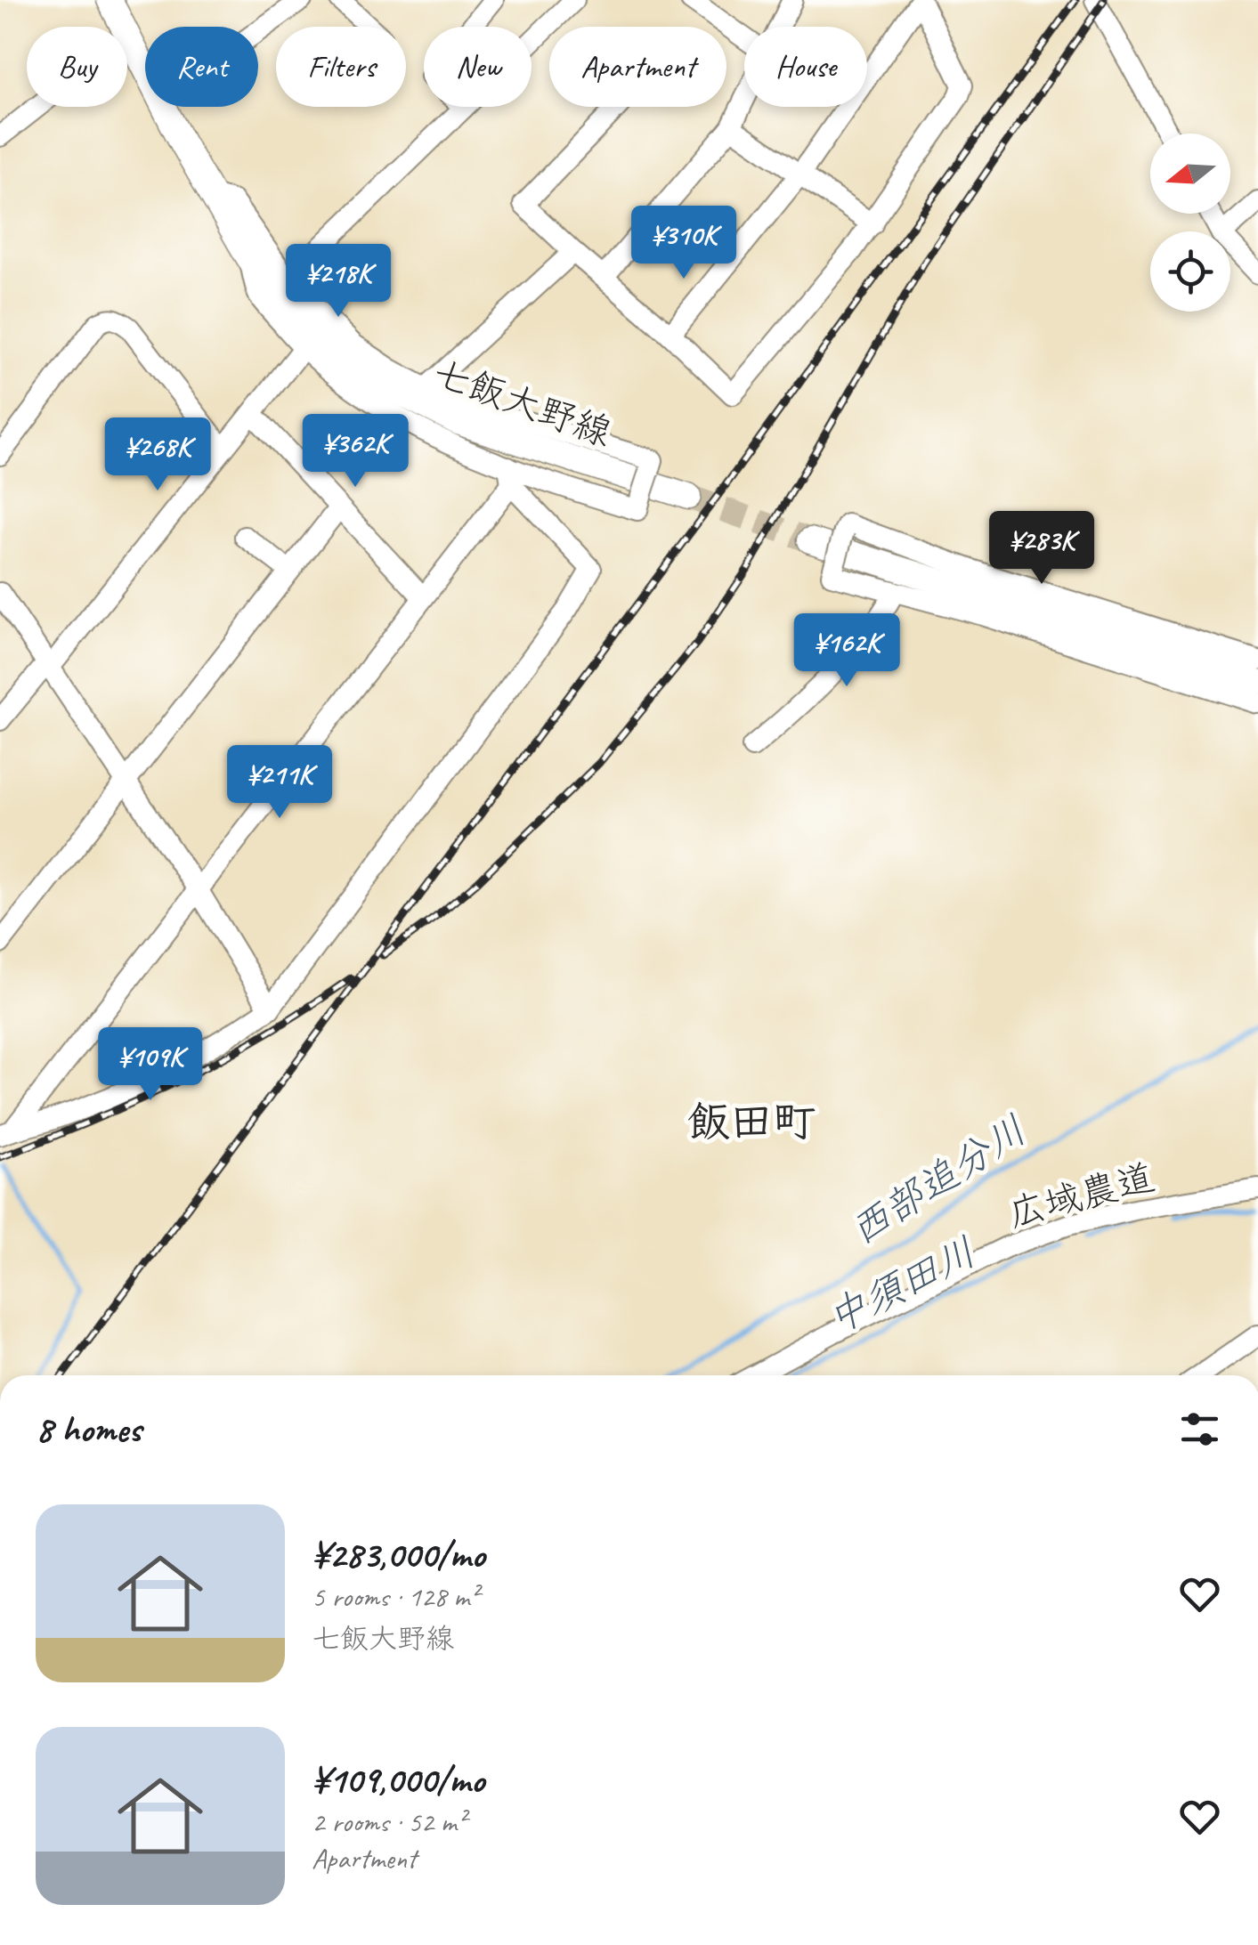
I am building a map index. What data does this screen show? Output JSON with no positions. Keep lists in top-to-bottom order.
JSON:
{
  "streets": {
    "main road": ["七飯大野線"],
    "street": ["広域農道"]
  },
  "districts": ["飯田町"],
  "water": ["西部追分川", "中須田川"],
  "north": "left",
  "page": {
    "chip": [
      "Buy",
      "Rent",
      "Filters",
      "New",
      "Apartment",
      "House"
    ],
    "price": [
      "¥310K",
      "¥218K",
      "¥362K",
      "¥268K",
      "¥283K",
      "¥162K",
      "¥211K",
      "¥109K"
    ],
    "heading": "8 homes",
    "list": [
      {
        "name": "¥283,000/mo",
        "note": "5 rooms · 128 m² · 七飯大野線"
      },
      {
        "name": "¥109,000/mo",
        "note": "2 rooms · 52 m² · Apartment"
      }
    ]
  }
}
